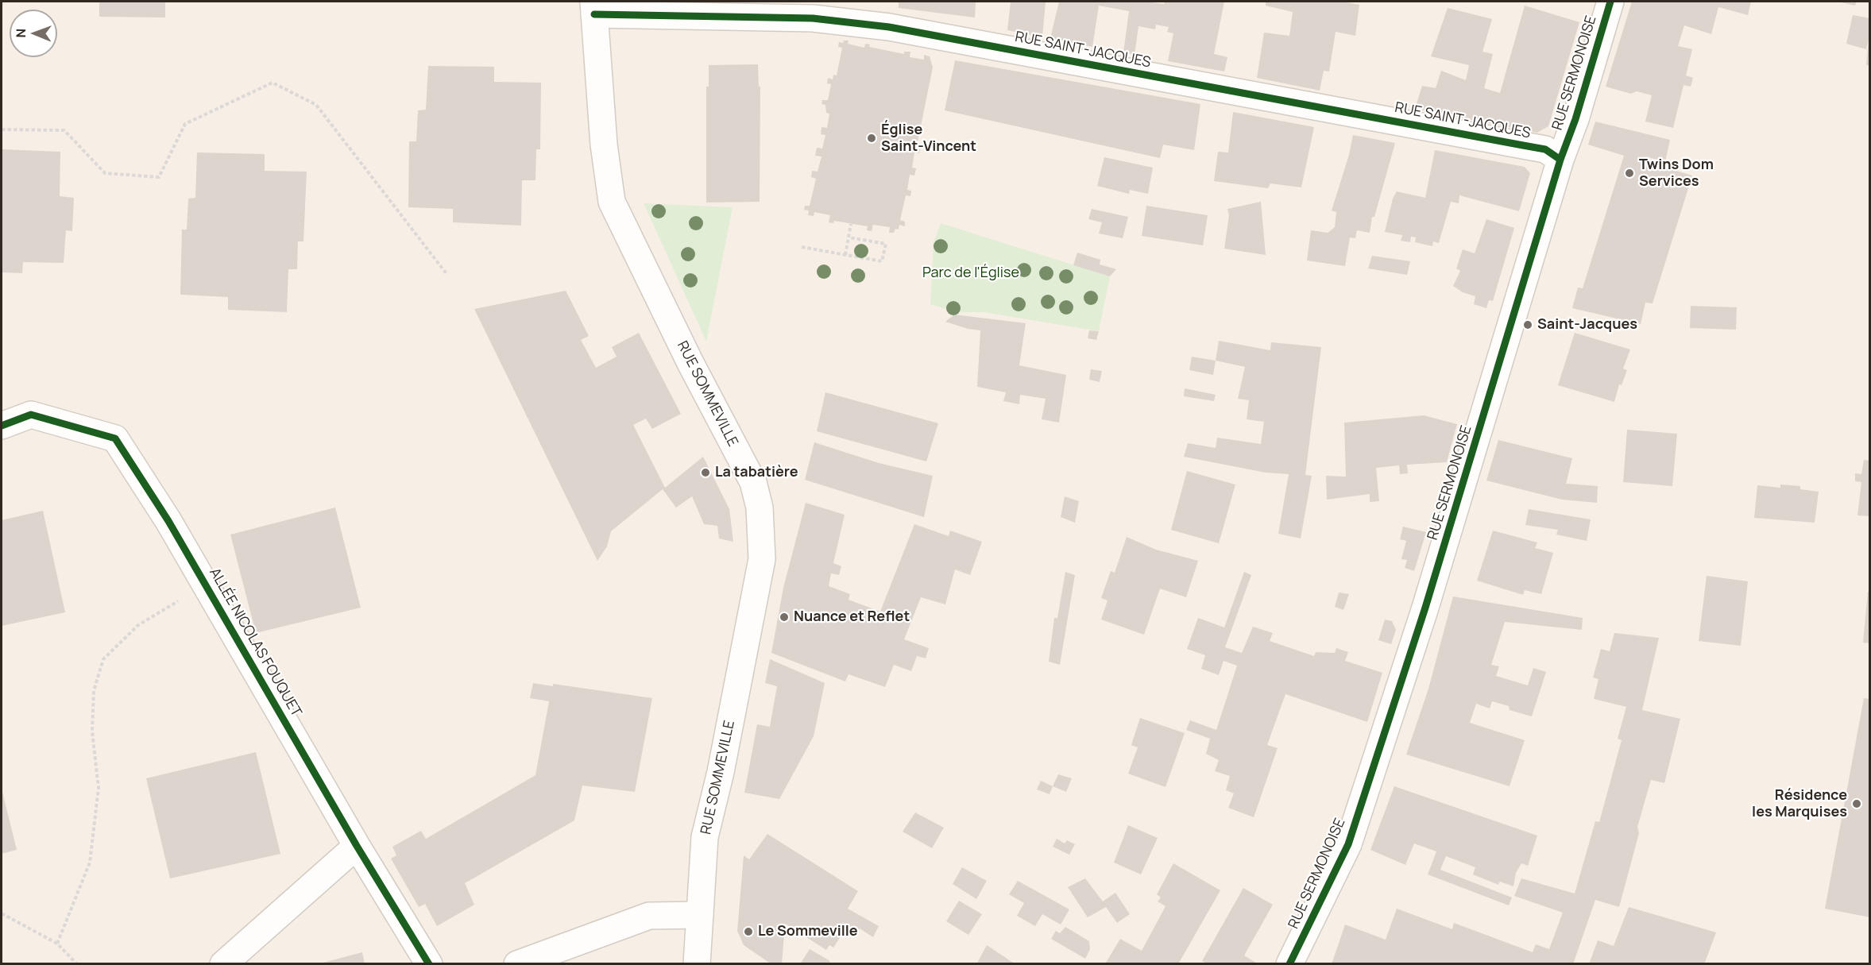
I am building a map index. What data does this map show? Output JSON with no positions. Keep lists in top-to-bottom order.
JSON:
{
  "streets": {
    "street": [
      "RUE SAINT-JACQUES",
      "RUE SERMONOISE",
      "RUE SOMMEVILLE",
      "ALLÉE NICOLAS FOUQUET"
    ]
  },
  "crossings": [
    ["RUE SAINT-JACQUES", "RUE SERMONOISE"],
    ["RUE SAINT-JACQUES", "RUE SOMMEVILLE"]
  ],
  "parks": ["Parc de l'Église"],
  "places": [
    "Église Saint-Vincent",
    "Twins Dom Services",
    "Saint-Jacques",
    "La tabatière",
    "Nuance et Reflet",
    "Résidence les Marquises",
    "Le Sommeville"
  ],
  "north": "left"
}
